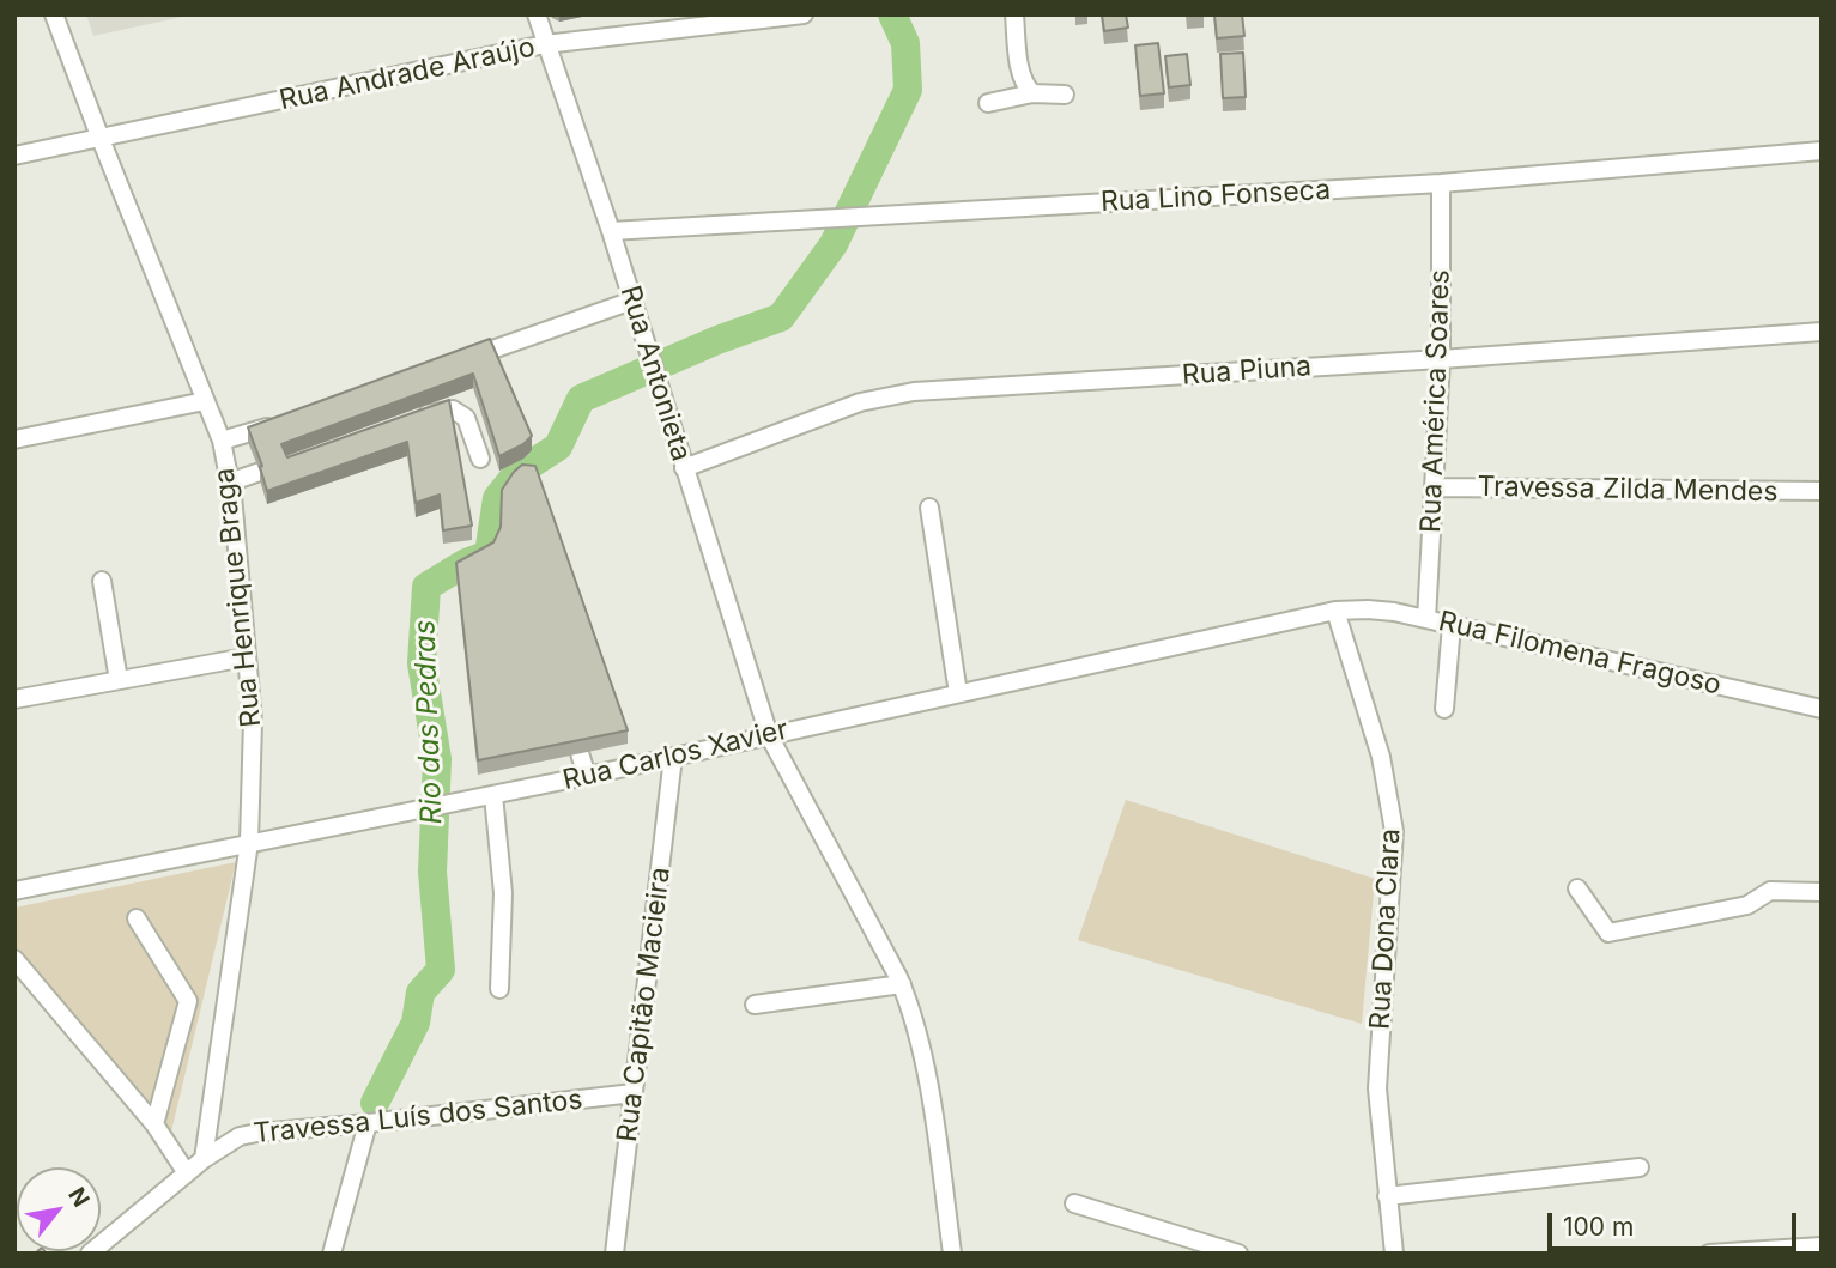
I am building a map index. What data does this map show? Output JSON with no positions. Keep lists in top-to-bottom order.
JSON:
{
  "streets": {
    "street": [
      "Rua Andrade Araújo",
      "Rua Lino Fonseca",
      "Rua Piuna",
      "Rua Antonieta",
      "Rua América Soares",
      "Travessa Zilda Mendes",
      "Rua Henrique Braga",
      "Rua Filomena Fragoso",
      "Rua Carlos Xavier",
      "Rua Dona Clara",
      "Rua Capitão Macieira",
      "Travessa Luís dos Santos"
    ]
  },
  "crossings": [
    ["Rua Andrade Araújo", "Rua Antonieta"],
    ["Rua Andrade Araújo", "Rua Henrique Braga"],
    ["Rua Lino Fonseca", "Rua Antonieta"],
    ["Rua Lino Fonseca", "Rua América Soares"],
    ["Rua Piuna", "Rua Antonieta"],
    ["Rua Piuna", "Rua América Soares"],
    ["Rua Antonieta", "Rua Carlos Xavier"],
    ["Rua América Soares", "Travessa Zilda Mendes"],
    ["Rua América Soares", "Rua Filomena Fragoso"],
    ["Rua Henrique Braga", "Rua Carlos Xavier"],
    ["Rua Henrique Braga", "Travessa Luís dos Santos"],
    ["Rua Filomena Fragoso", "Rua Carlos Xavier"],
    ["Rua Filomena Fragoso", "Rua Dona Clara"],
    ["Rua Carlos Xavier", "Rua Dona Clara"],
    ["Rua Carlos Xavier", "Rua Capitão Macieira"],
    ["Rua Capitão Macieira", "Travessa Luís dos Santos"]
  ],
  "water": ["Rio das Pedras"],
  "scale_bar": "100 m",
  "north": "top right"
}
